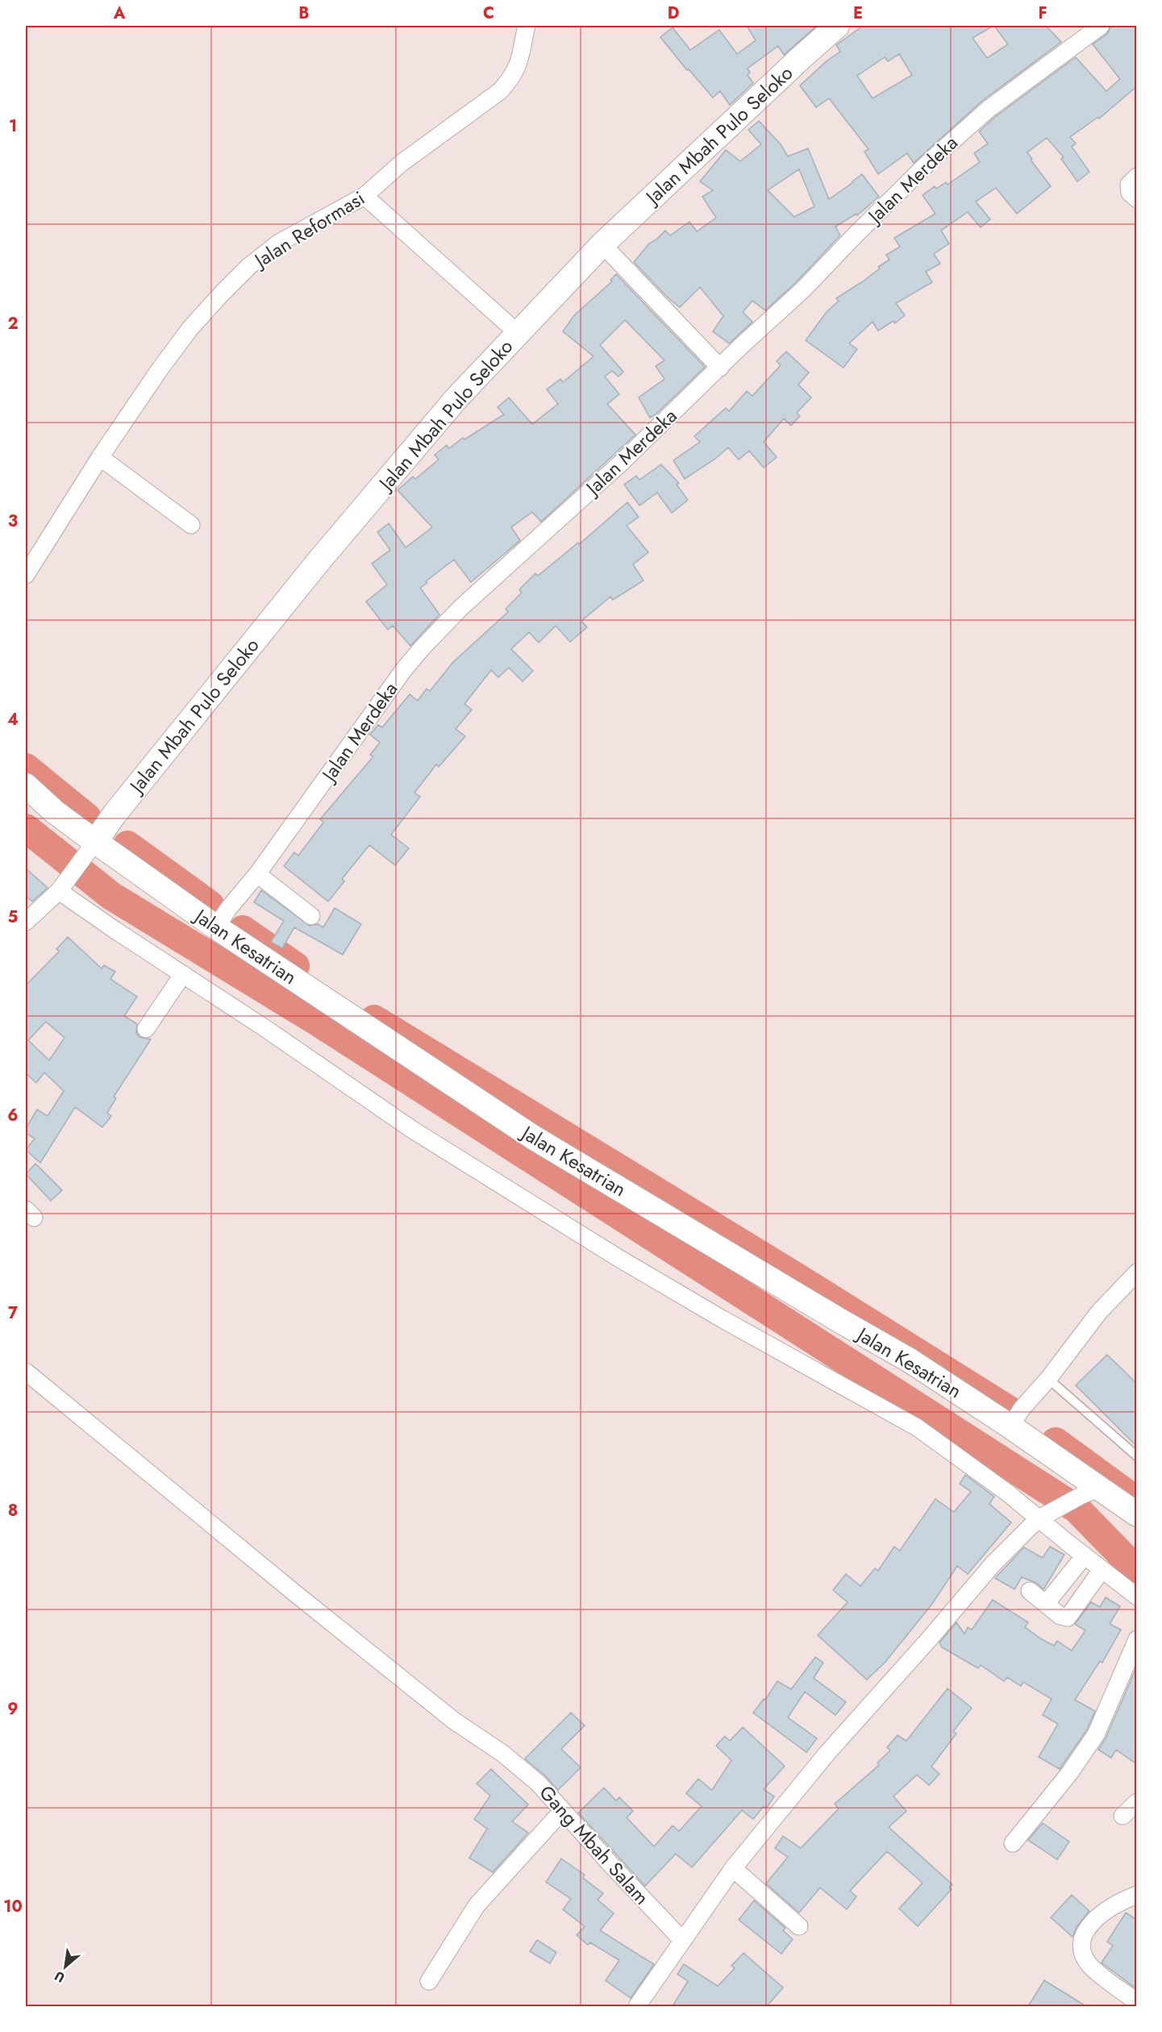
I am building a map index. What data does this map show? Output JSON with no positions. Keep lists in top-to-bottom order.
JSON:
{
  "streets": {
    "street": [
      "Jalan Mbah Pulo Seloko",
      "Jalan Merdeka",
      "Jalan Reformasi",
      "Jalan Kesatrian",
      "Gang Mbah Salam"
    ]
  },
  "crossings": [
    ["Jalan Mbah Pulo Seloko", "Jalan Kesatrian"],
    ["Jalan Merdeka", "Jalan Kesatrian"]
  ],
  "north": "bottom left",
  "grid": {
    "columns": [
      "A",
      "B",
      "C",
      "D",
      "E",
      "F"
    ],
    "rows": [
      "1",
      "2",
      "3",
      "4",
      "5",
      "6",
      "7",
      "8",
      "9",
      "10"
    ]
  }
}
